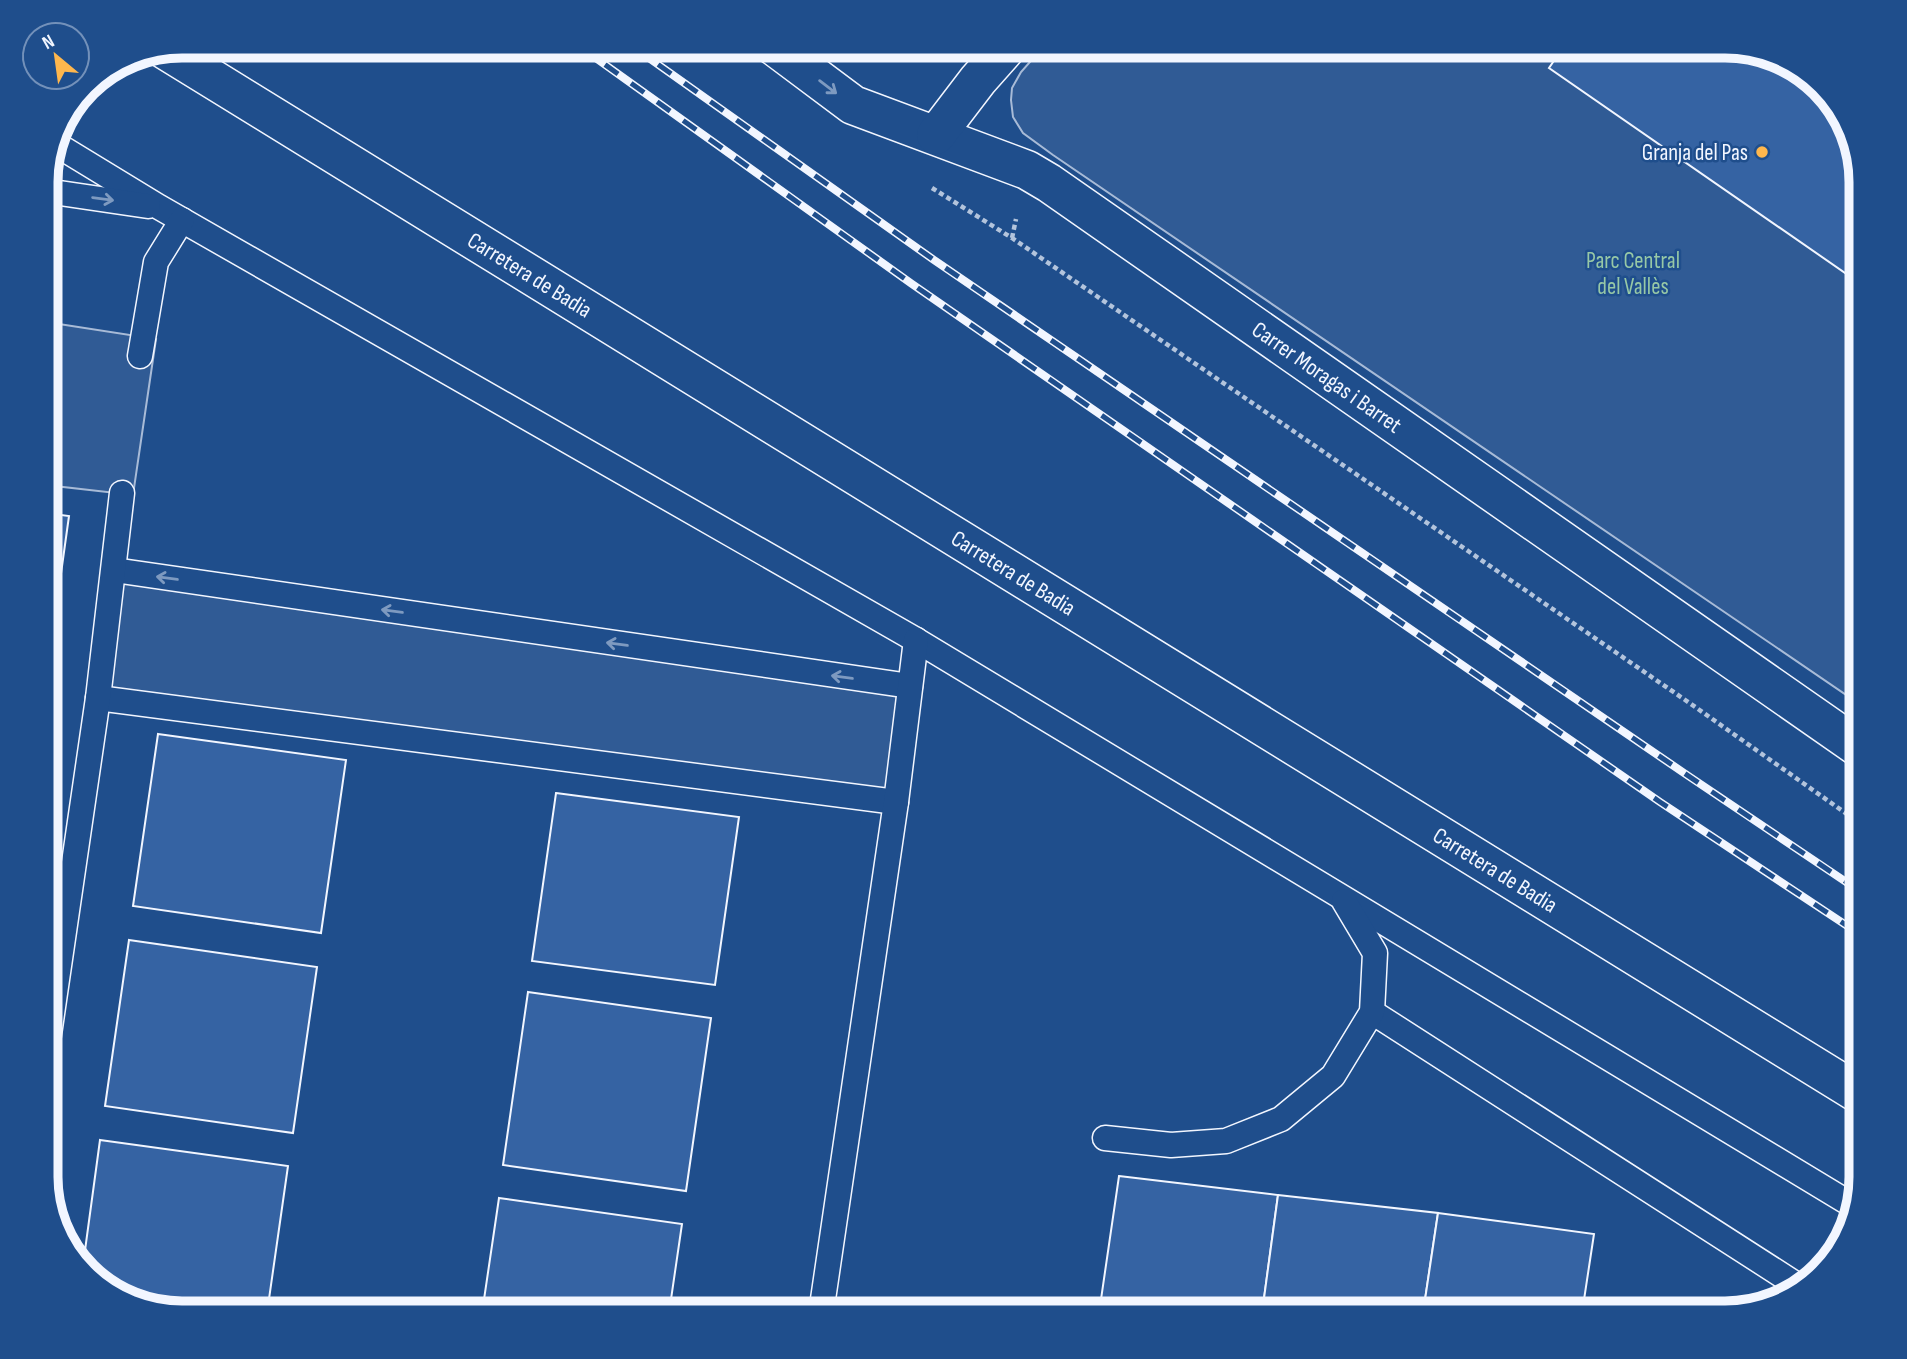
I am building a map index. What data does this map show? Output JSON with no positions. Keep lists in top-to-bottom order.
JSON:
{
  "streets": {
    "street": ["Carretera de Badia", "Carrer Moragas i Barret"]
  },
  "parks": ["Parc Central del Vallès"],
  "places": ["Granja del Pas"],
  "north": "top left"
}
